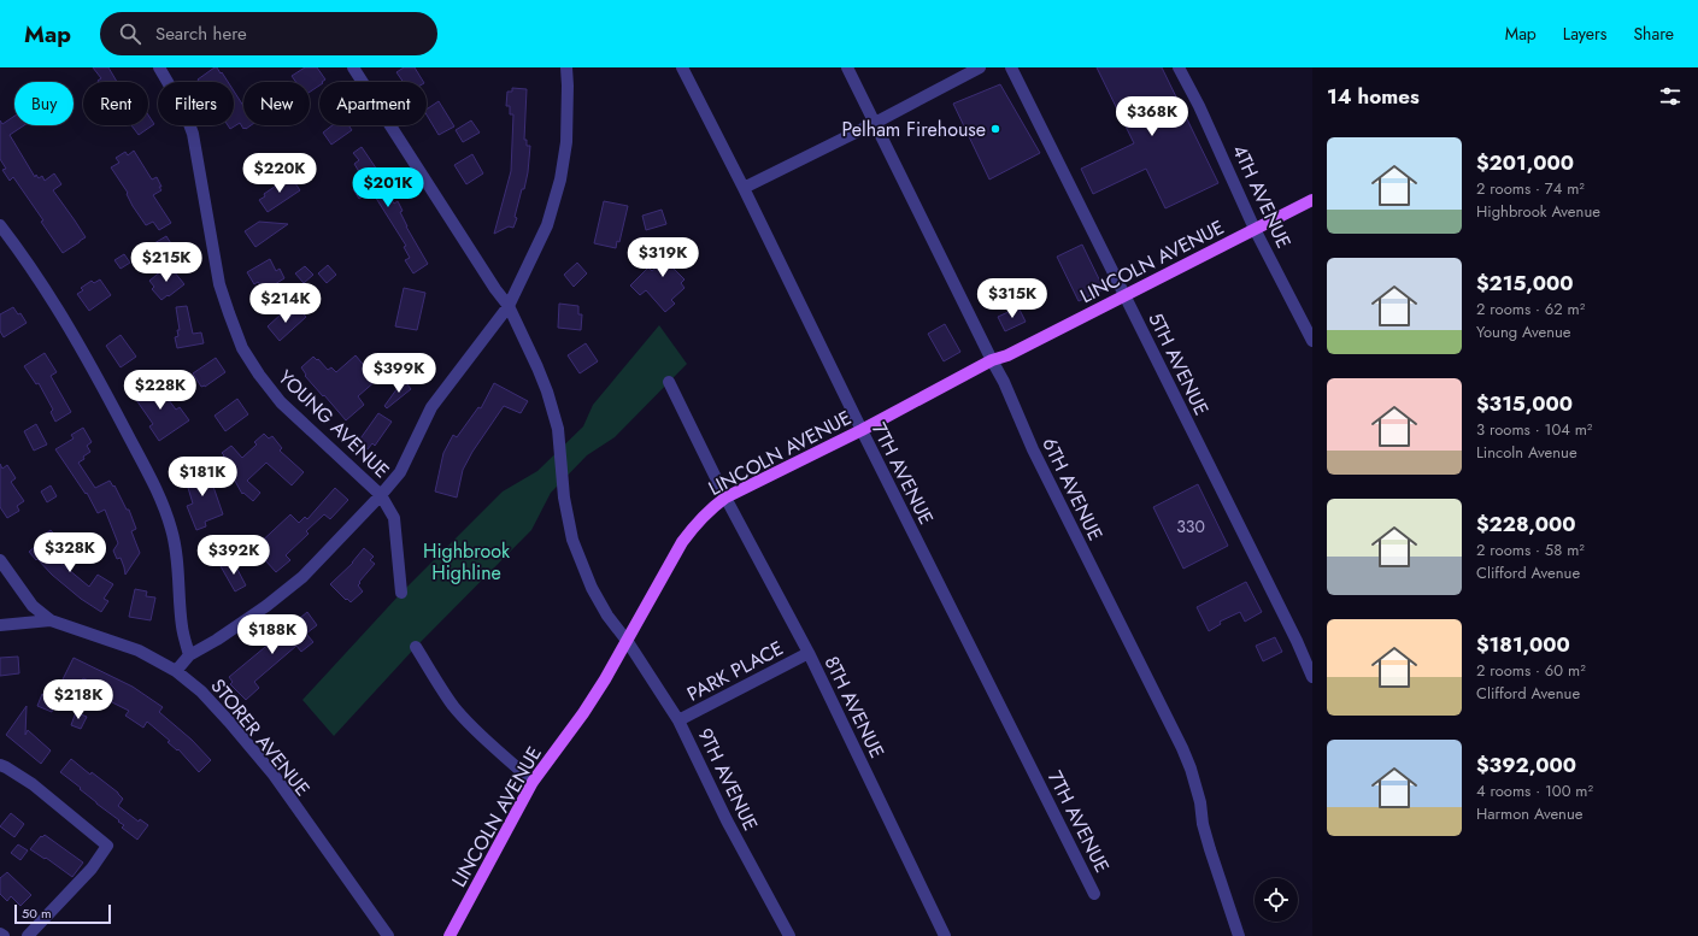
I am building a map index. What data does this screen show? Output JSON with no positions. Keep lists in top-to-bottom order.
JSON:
{
  "streets": {
    "main road": ["LINCOLN AVENUE"],
    "street": [
      "4TH AVENUE",
      "5TH AVENUE",
      "YOUNG AVENUE",
      "7TH AVENUE",
      "6TH AVENUE",
      "PARK PLACE",
      "8TH AVENUE",
      "STORER AVENUE",
      "9TH AVENUE"
    ]
  },
  "crossings": [
    ["4TH AVENUE", "LINCOLN AVENUE"],
    ["LINCOLN AVENUE", "5TH AVENUE"],
    ["LINCOLN AVENUE", "7TH AVENUE"],
    ["LINCOLN AVENUE", "6TH AVENUE"],
    ["LINCOLN AVENUE", "8TH AVENUE"],
    ["LINCOLN AVENUE", "9TH AVENUE"],
    ["PARK PLACE", "8TH AVENUE"],
    ["PARK PLACE", "9TH AVENUE"]
  ],
  "parks": ["Highbrook Highline"],
  "places": ["Pelham Firehouse"],
  "house_numbers": ["330"],
  "scale_bar": "50 m",
  "page": {
    "header": "Map",
    "search": "Search here",
    "nav": ["Map", "Layers", "Share"],
    "heading": "14 homes",
    "chip": [
      "Buy",
      "Rent",
      "Filters",
      "New",
      "Apartment"
    ],
    "price": [
      "$368K",
      "$220K",
      "$201K",
      "$319K",
      "$215K",
      "$315K",
      "$214K",
      "$399K",
      "$228K",
      "$181K",
      "$328K",
      "$392K",
      "$188K",
      "$218K"
    ],
    "list": [
      {
        "name": "$201,000",
        "note": "2 rooms · 74 m² · Highbrook Avenue"
      },
      {
        "name": "$215,000",
        "note": "2 rooms · 62 m² · Young Avenue"
      },
      {
        "name": "$315,000",
        "note": "3 rooms · 104 m² · Lincoln Avenue"
      },
      {
        "name": "$228,000",
        "note": "2 rooms · 58 m² · Clifford Avenue"
      },
      {
        "name": "$181,000",
        "note": "2 rooms · 60 m² · Clifford Avenue"
      },
      {
        "name": "$392,000",
        "note": "4 rooms · 100 m² · Harmon Avenue"
      }
    ],
    "scale": "50 m"
  }
}
